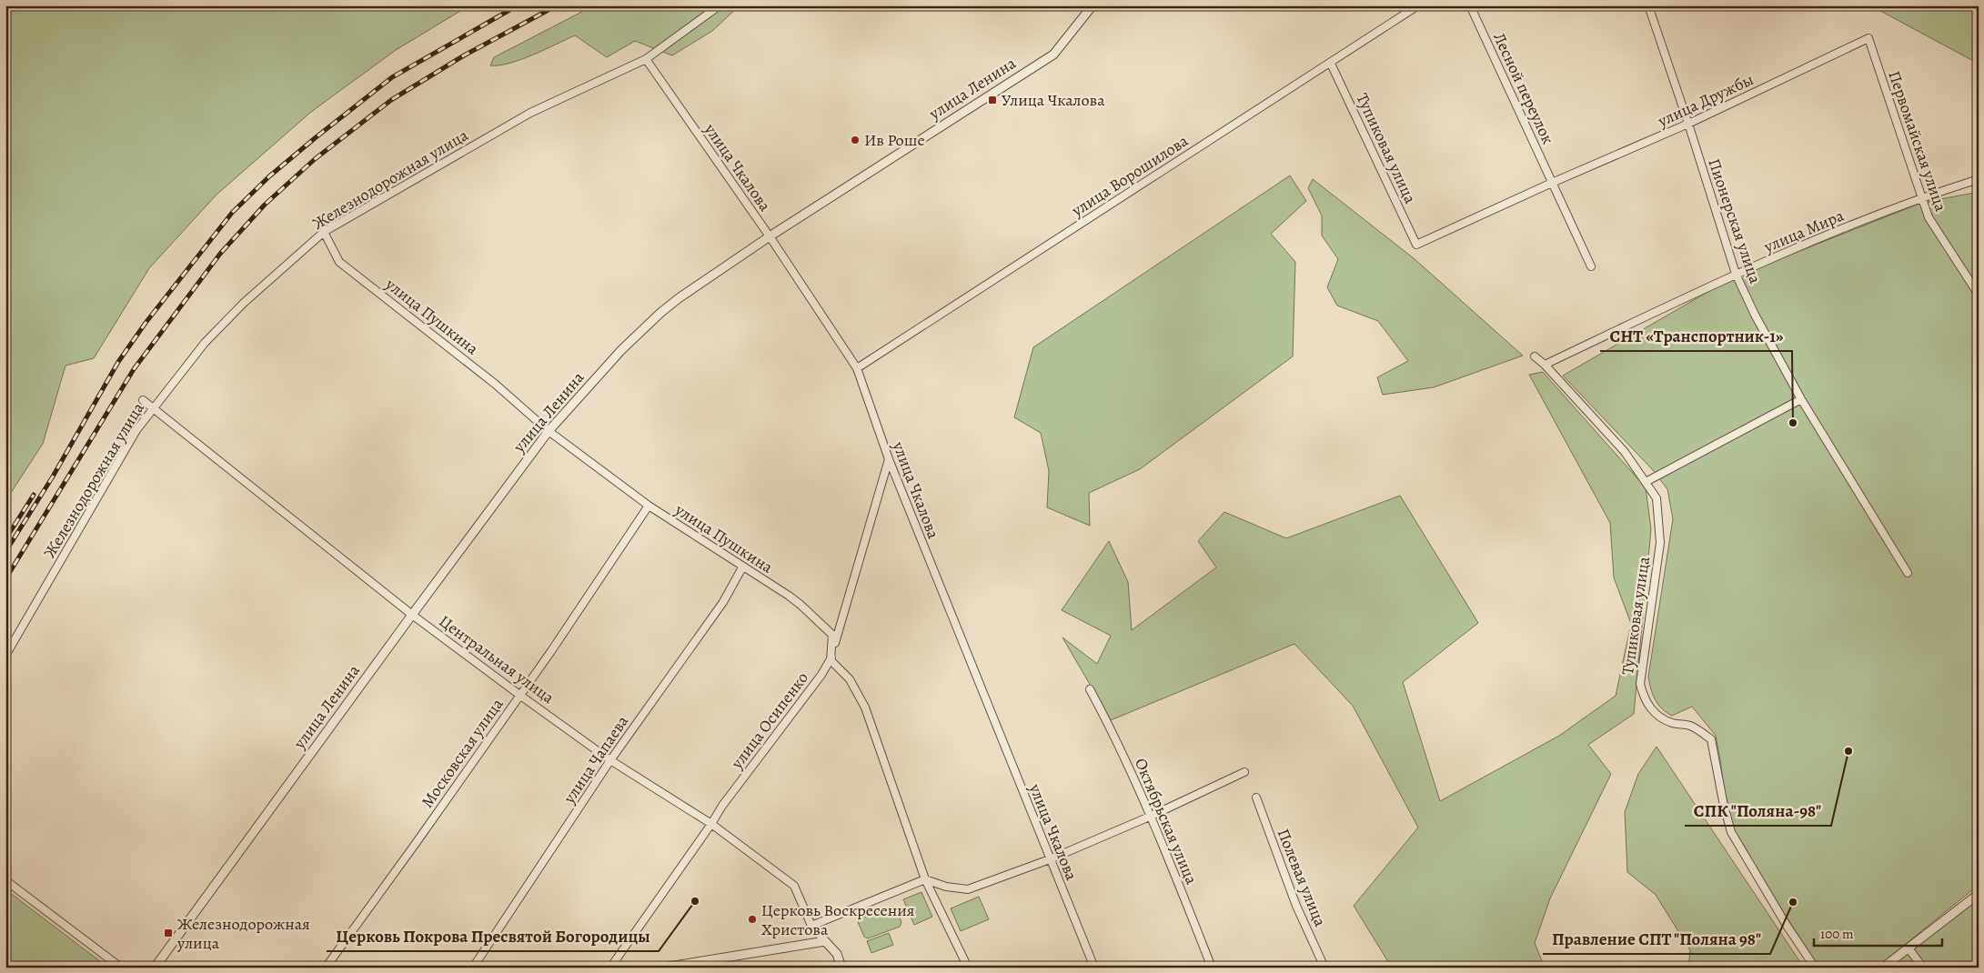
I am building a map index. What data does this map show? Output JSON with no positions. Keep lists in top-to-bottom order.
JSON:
{
  "streets": {
    "street": [
      "улица Ленина",
      "Лесной переулок",
      "улица Дружбы",
      "Первомайская улица",
      "Тупиковая улица",
      "улица Чкалова",
      "улица Ворошилова",
      "Железнодорожная улица",
      "Пионерская улица",
      "улица Мира",
      "улица Пушкина",
      "Центральная улица",
      "улица Осипенко",
      "Московская улица",
      "улица Чапаева",
      "Октябрьская улица",
      "Полевая улица"
    ]
  },
  "crossings": [
    ["улица Ленина", "улица Чкалова"],
    ["улица Ленина", "улица Пушкина"],
    ["улица Ленина", "Центральная улица"],
    ["Лесной переулок", "улица Дружбы"],
    ["улица Дружбы", "Первомайская улица"],
    ["улица Дружбы", "Тупиковая улица"],
    ["улица Дружбы", "Пионерская улица"],
    ["Первомайская улица", "улица Мира"],
    ["Тупиковая улица", "улица Ворошилова"],
    ["Тупиковая улица", "улица Мира"],
    ["улица Чкалова", "улица Ворошилова"],
    ["улица Чкалова", "Железнодорожная улица"],
    ["улица Чкалова", "улица Осипенко"],
    ["Железнодорожная улица", "улица Пушкина"],
    ["Железнодорожная улица", "Центральная улица"],
    ["Пионерская улица", "улица Мира"],
    ["улица Пушкина", "улица Осипенко"],
    ["улица Пушкина", "Московская улица"],
    ["улица Пушкина", "улица Чапаева"],
    ["Центральная улица", "улица Осипенко"],
    ["Центральная улица", "Московская улица"],
    ["Центральная улица", "улица Чапаева"]
  ],
  "places": {
    "transit": ["Улица Чкалова", "Железнодорожная улица"],
    "other": [
      "Ив Роше",
      "СНТ «Транспортник-1»",
      "СПК \"Поляна-98\"",
      "Церковь Покрова Пресвятой Богородицы",
      "Правление СПТ \"Поляна 98\"",
      "Церковь Воскресения Христова"
    ]
  },
  "scale_bar": "100 m"
}
